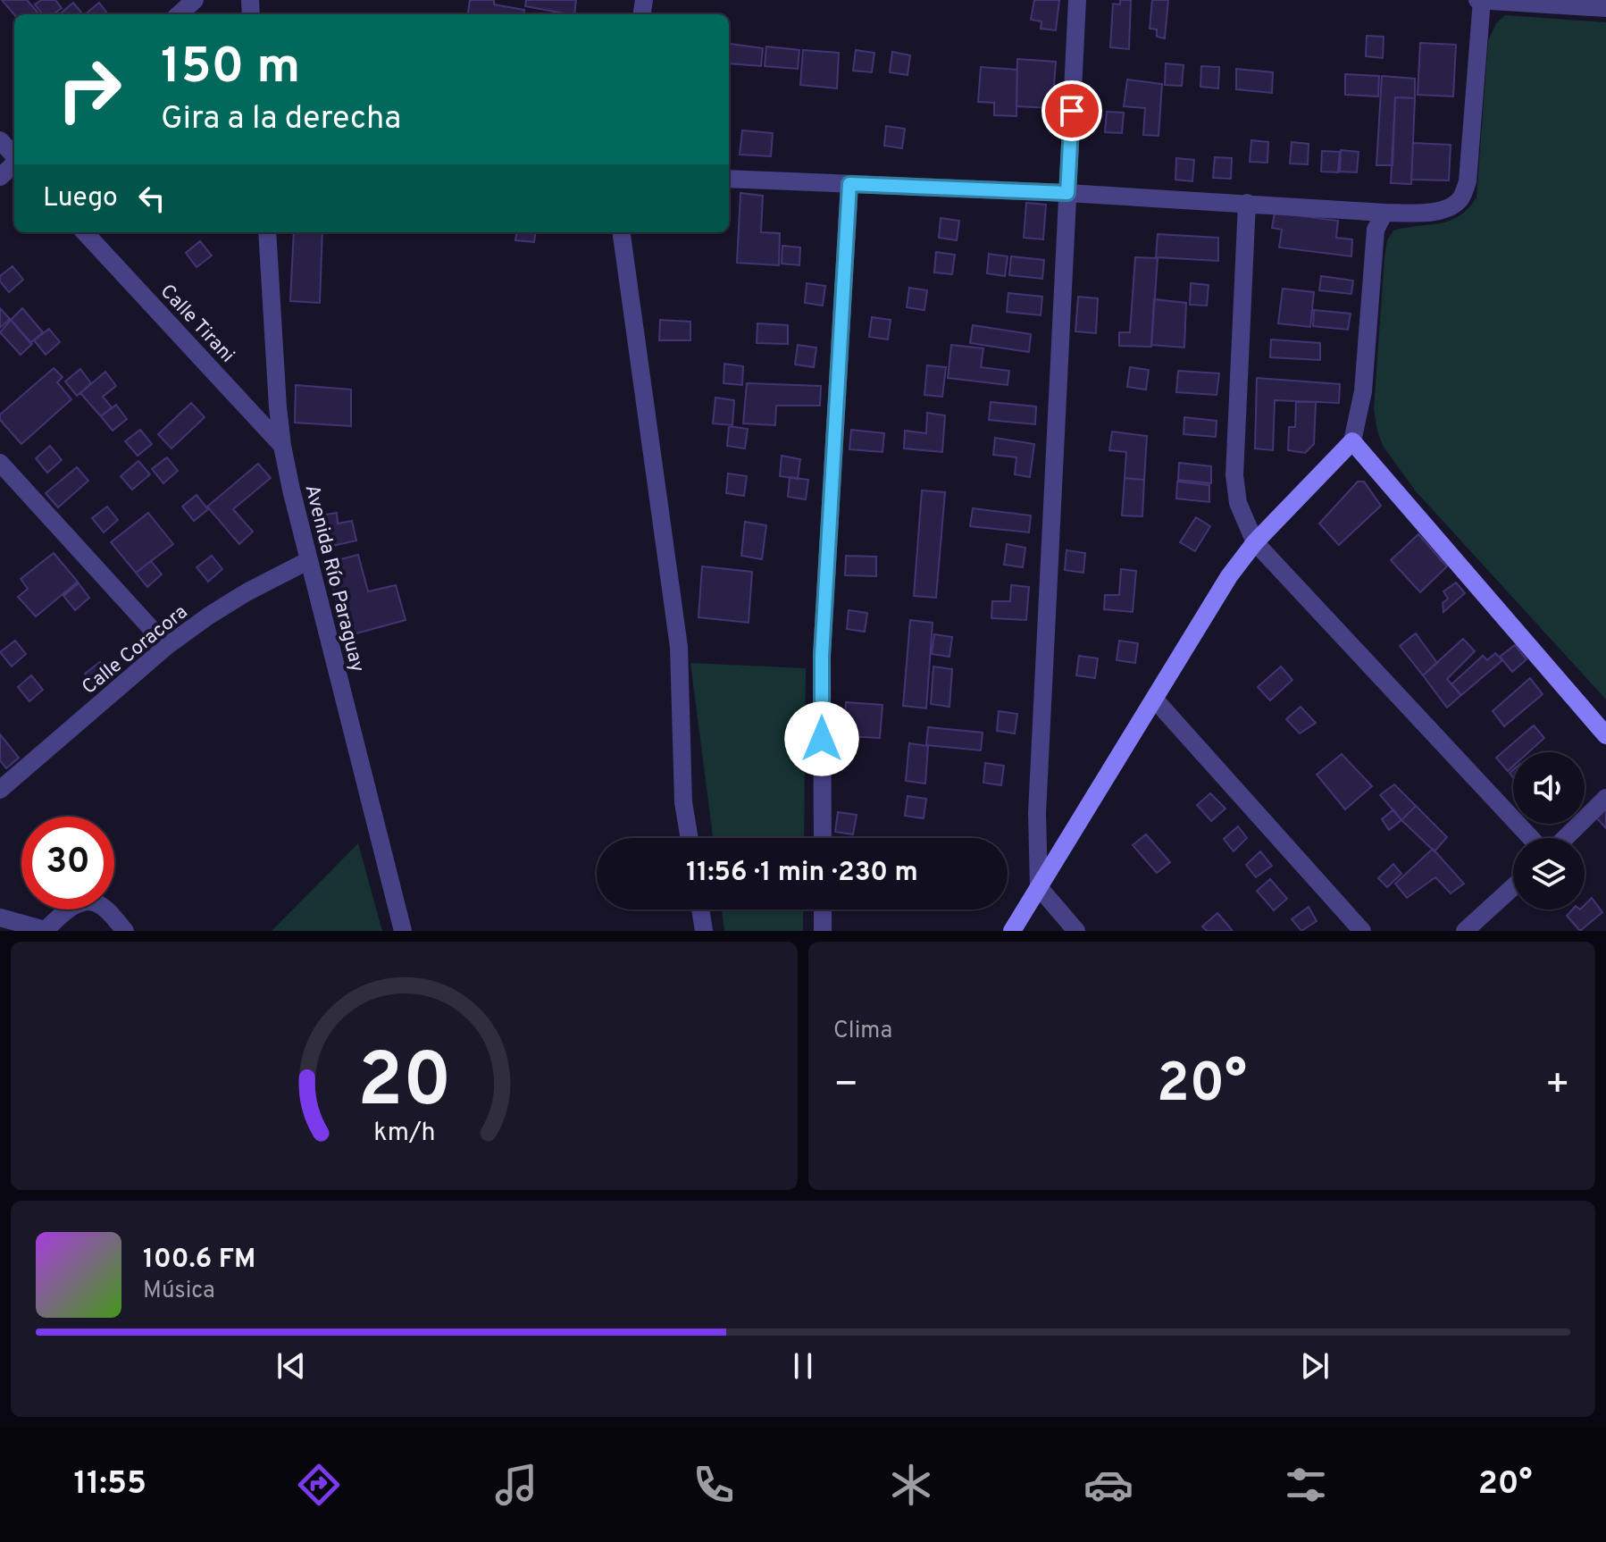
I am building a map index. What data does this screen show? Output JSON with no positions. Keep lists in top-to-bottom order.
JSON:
{
  "streets": {
    "street": ["Calle Tirani", "Avenida Río Paraguay", "Calle Coracora"]
  },
  "crossings": [
    ["Calle Tirani", "Avenida Río Paraguay"],
    ["Avenida Río Paraguay", "Calle Coracora"]
  ],
  "page": {
    "turn": ["150 m", "Gira a la derecha"],
    "then": "Luego",
    "limit": "30",
    "trip": "11:56 · 1 min · 230 m",
    "tile": "Clima",
    "heat": ["−", "20°", "+"],
    "song": ["100.6 FM", "Música"],
    "tabs": ["11:55", "20°"],
    "gauge": ["20", "km/h"]
  }
}
